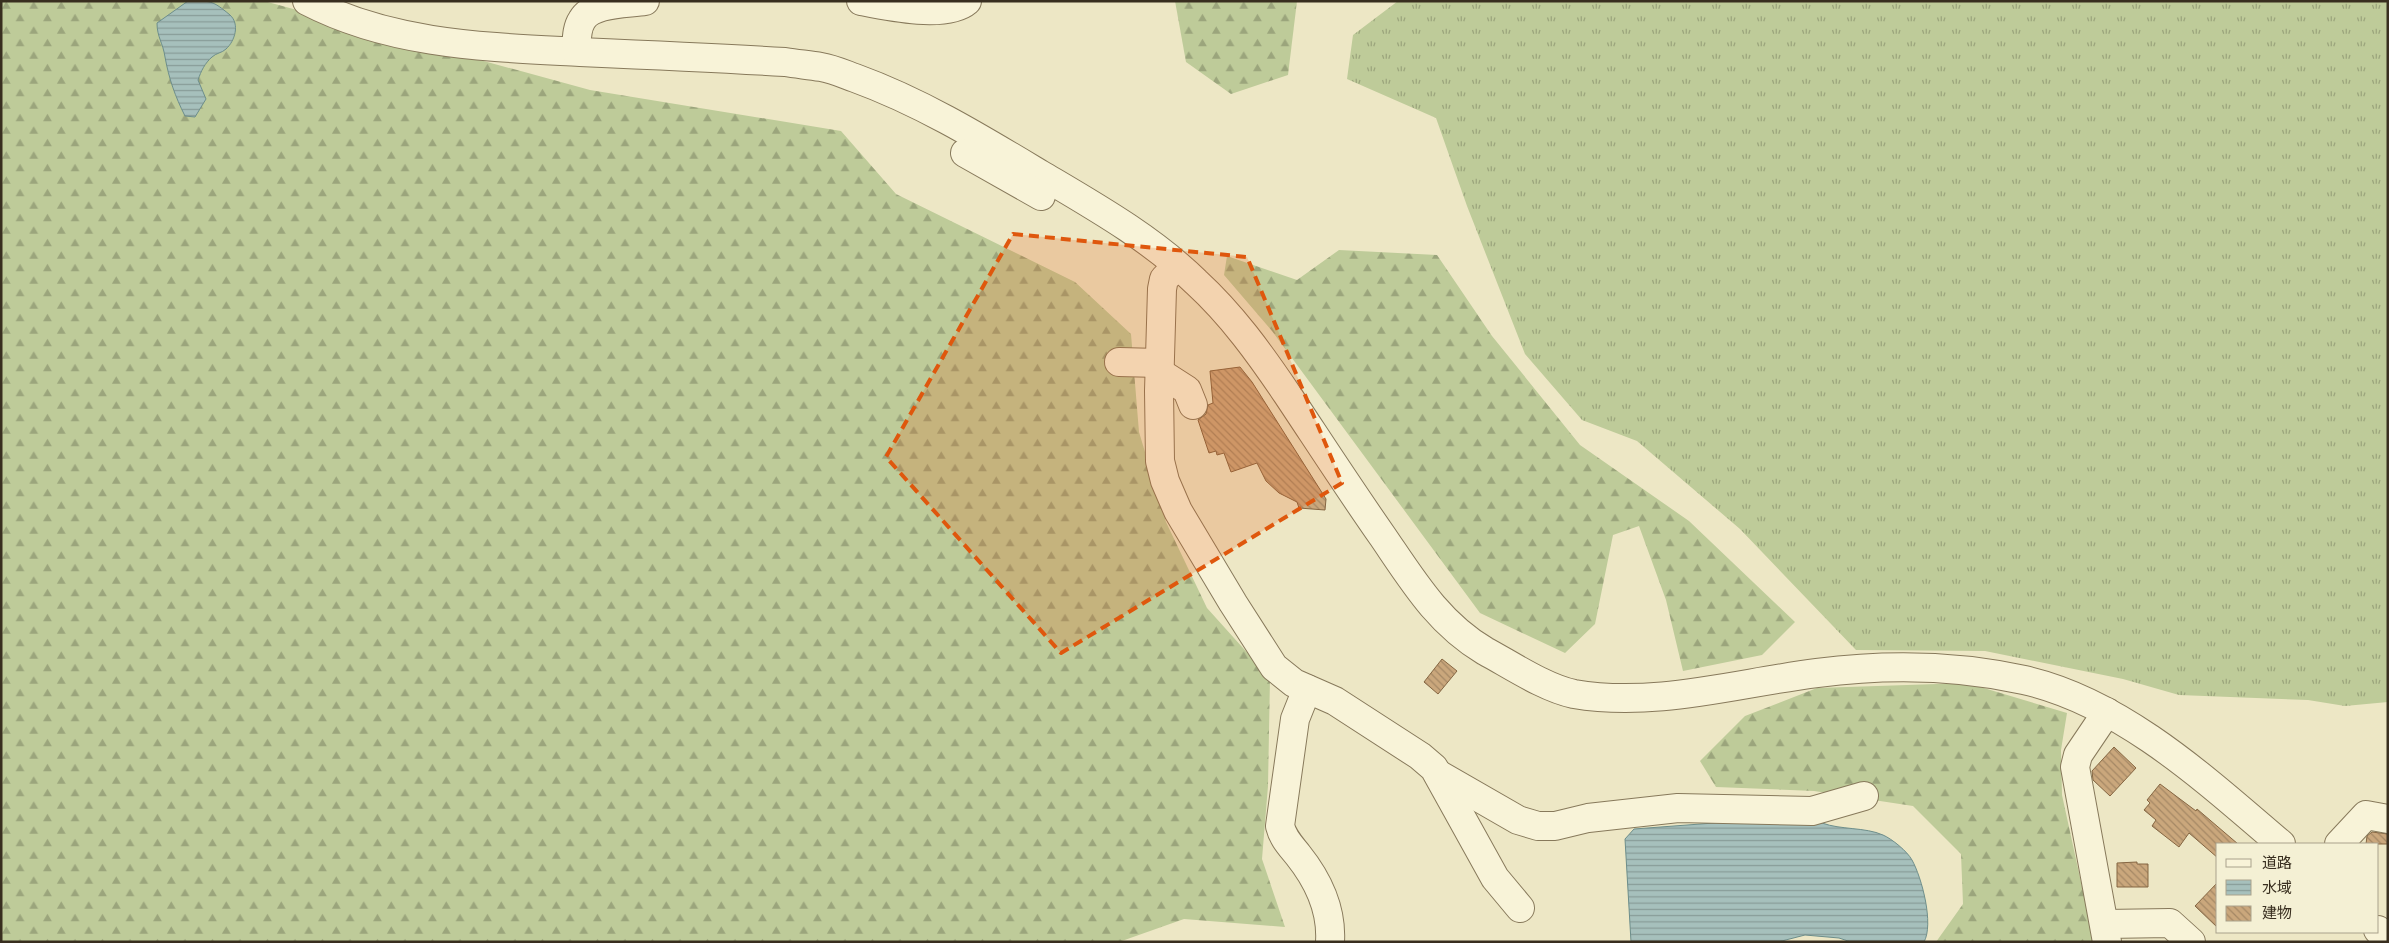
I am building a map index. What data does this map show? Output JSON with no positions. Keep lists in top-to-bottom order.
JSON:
{
  "legend": ["道路", "水域", "建物"]
}
